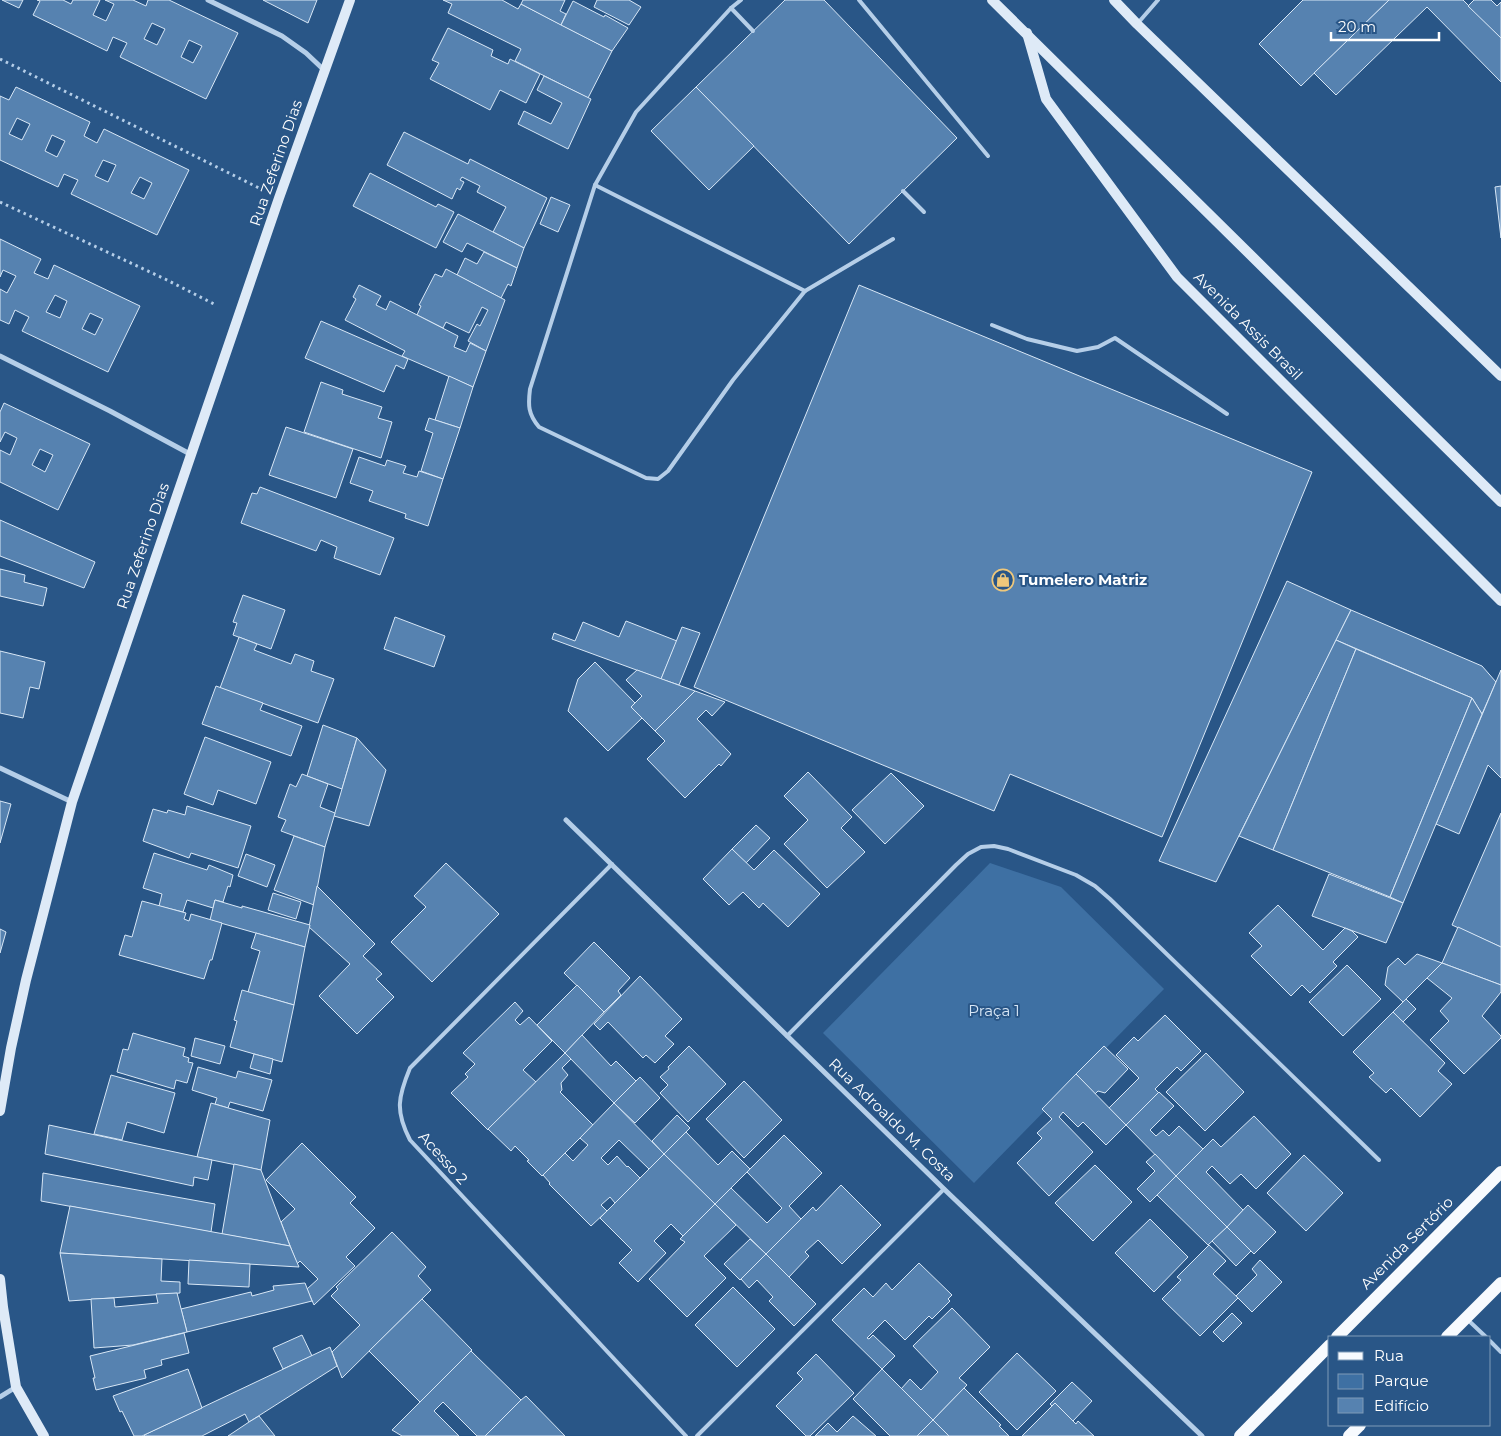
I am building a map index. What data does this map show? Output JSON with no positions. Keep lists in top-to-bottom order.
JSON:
{
  "streets": {
    "main road": ["Rua Zeferino Dias", "Avenida Assis Brasil", "Avenida Sertório"],
    "street": ["Rua Adroaldo M. Costa"],
    "lane": ["Acesso 2"]
  },
  "crossings": [
    ["Rua Adroaldo M. Costa", "Acesso 2"]
  ],
  "parks": ["Praça 1"],
  "places": {
    "shop": ["Tumelero Matriz"]
  },
  "legend": ["Rua", "Parque", "Edifício"],
  "scale_bar": "20 m"
}
